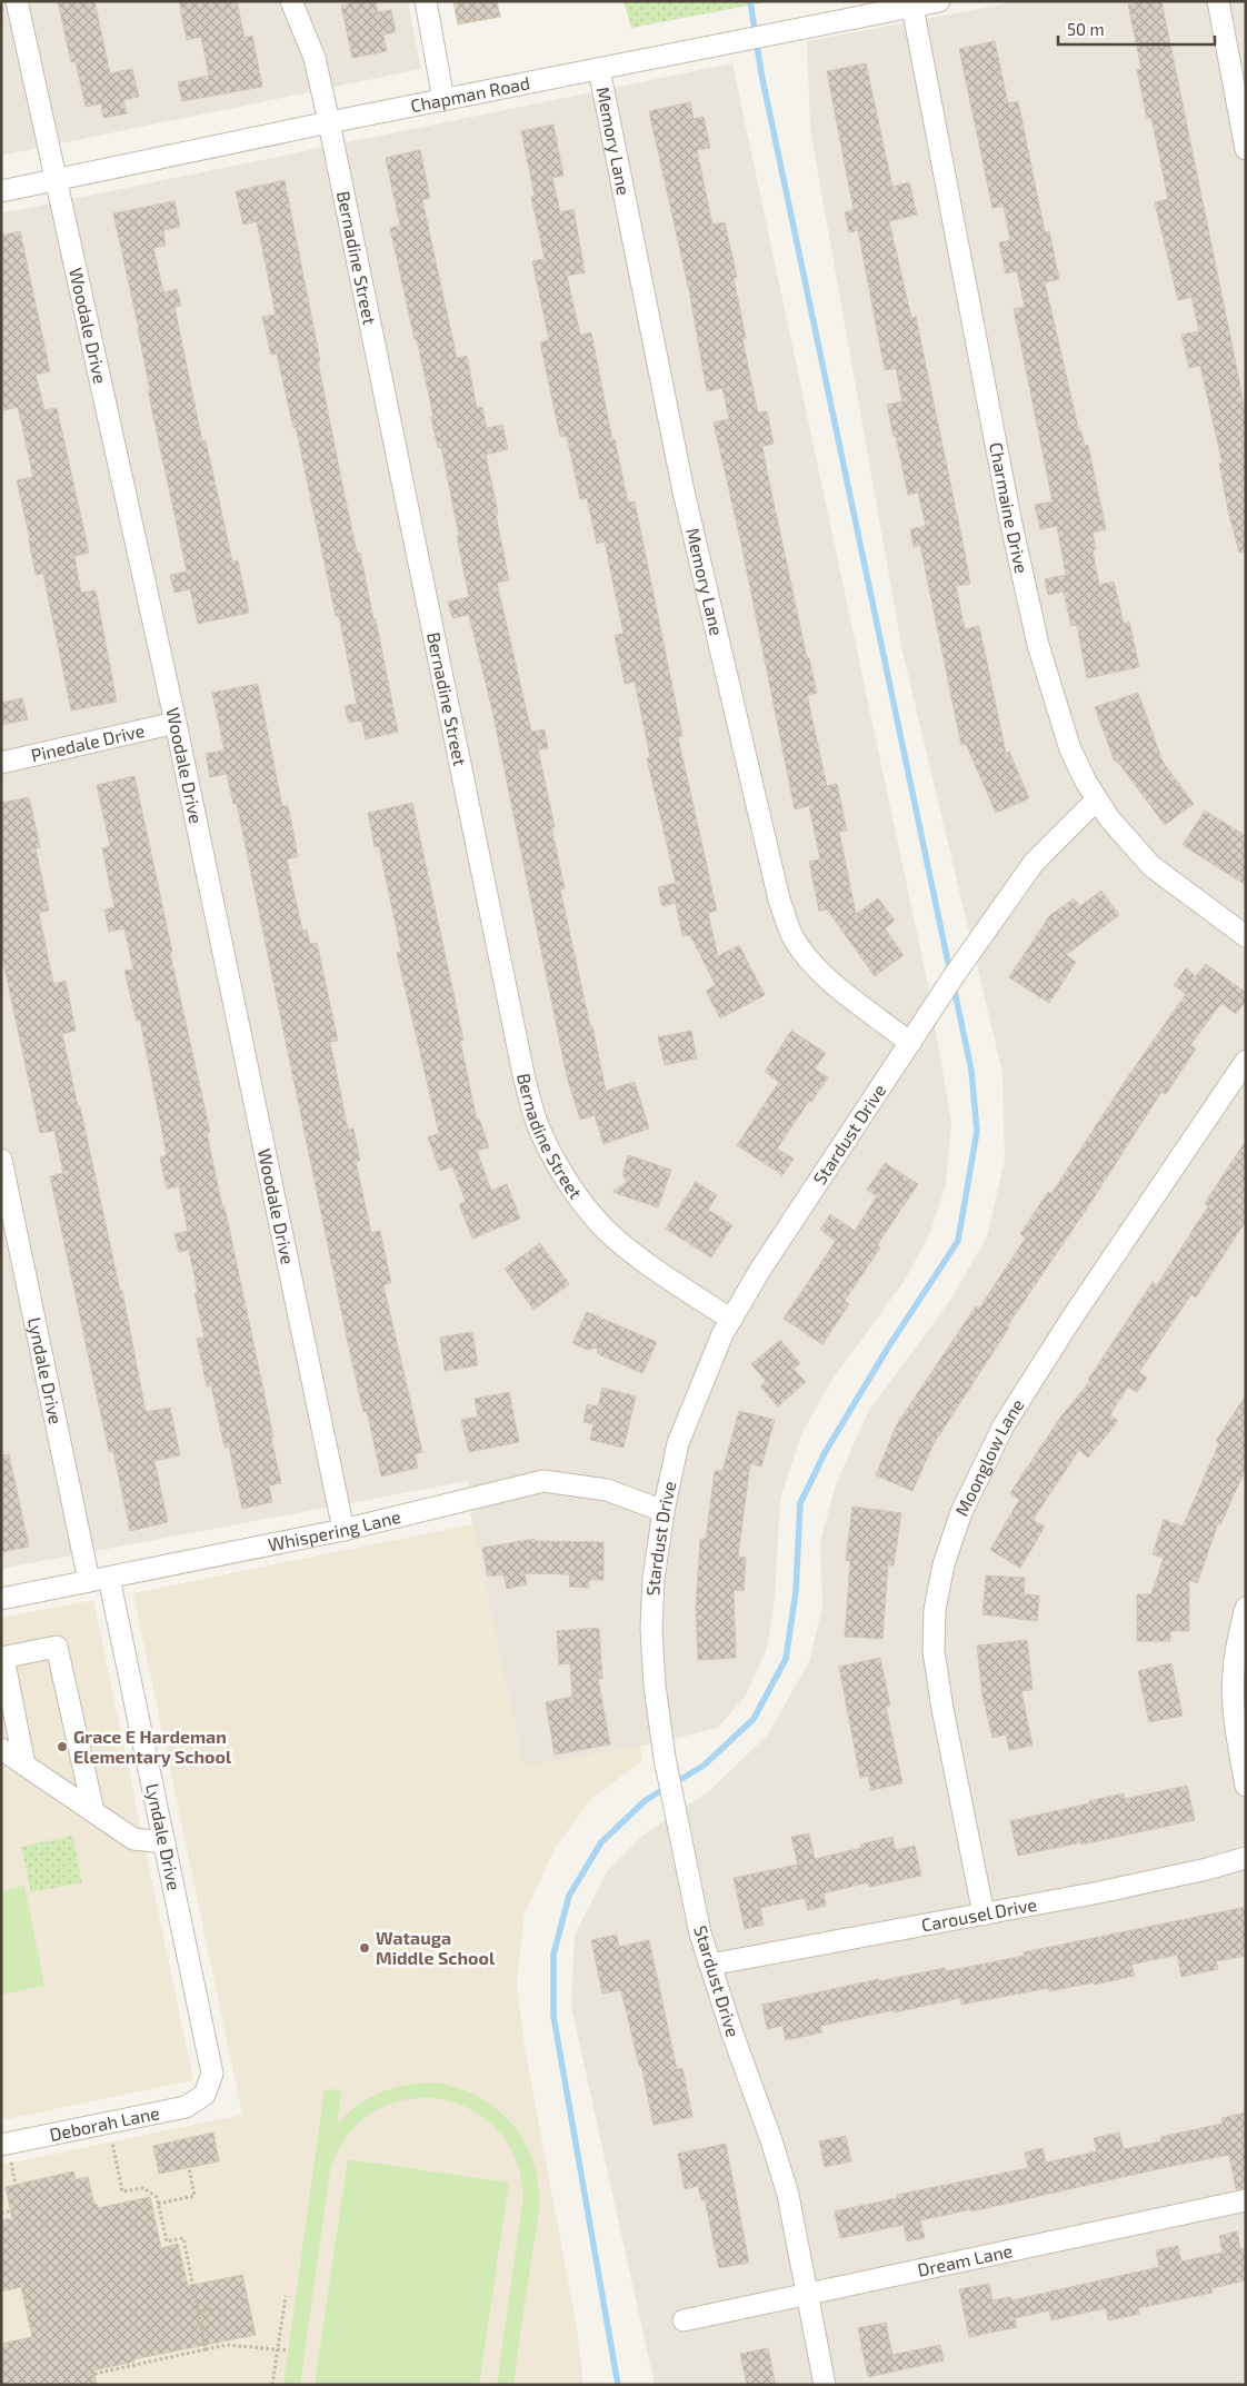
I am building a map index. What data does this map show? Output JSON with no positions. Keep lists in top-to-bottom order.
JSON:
{
  "streets": {
    "street": [
      "Chapman Road",
      "Memory Lane",
      "Bernadine Street",
      "Woodale Drive",
      "Charmaine Drive",
      "Pinedale Drive",
      "Stardust Drive",
      "Lyndale Drive",
      "Moonglow Lane",
      "Whispering Lane",
      "Carousel Drive",
      "Deborah Lane",
      "Dream Lane"
    ]
  },
  "crossings": [
    ["Chapman Road", "Memory Lane"],
    ["Chapman Road", "Bernadine Street"],
    ["Chapman Road", "Woodale Drive"],
    ["Chapman Road", "Charmaine Drive"],
    ["Memory Lane", "Stardust Drive"],
    ["Bernadine Street", "Stardust Drive"],
    ["Woodale Drive", "Pinedale Drive"],
    ["Woodale Drive", "Whispering Lane"],
    ["Charmaine Drive", "Stardust Drive"],
    ["Stardust Drive", "Whispering Lane"],
    ["Stardust Drive", "Carousel Drive"],
    ["Stardust Drive", "Dream Lane"],
    ["Lyndale Drive", "Whispering Lane"],
    ["Lyndale Drive", "Deborah Lane"],
    ["Moonglow Lane", "Carousel Drive"]
  ],
  "places": ["Grace E Hardeman Elementary School", "Watauga Middle School"],
  "scale_bar": "50 m"
}
